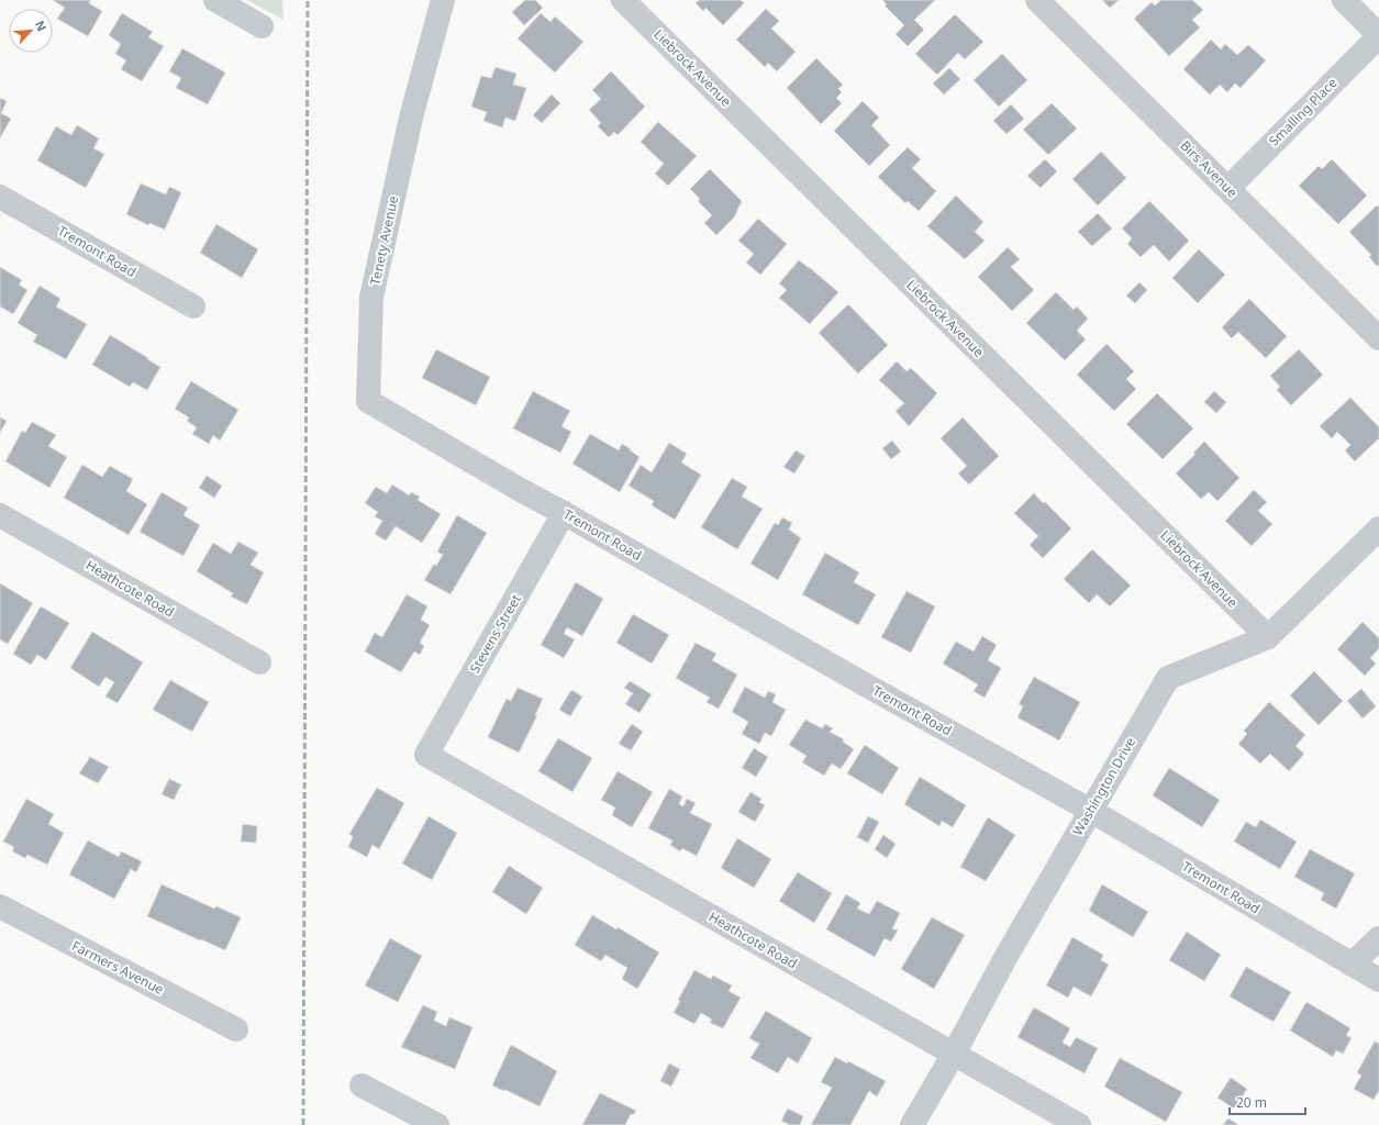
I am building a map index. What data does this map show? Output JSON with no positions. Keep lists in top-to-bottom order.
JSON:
{
  "streets": {
    "street": [
      "Liebrock Avenue",
      "Smalling Place",
      "Birs Avenue",
      "Tenety Avenue",
      "Tremont Road",
      "Heathcote Road",
      "Stevens Street",
      "Washington Drive",
      "Farmers Avenue"
    ]
  },
  "crossings": [
    ["Liebrock Avenue", "Washington Drive"],
    ["Smalling Place", "Birs Avenue"],
    ["Tenety Avenue", "Tremont Road"],
    ["Tremont Road", "Stevens Street"],
    ["Tremont Road", "Washington Drive"],
    ["Heathcote Road", "Stevens Street"],
    ["Heathcote Road", "Washington Drive"]
  ],
  "scale_bar": "20 m",
  "north": "top right"
}
